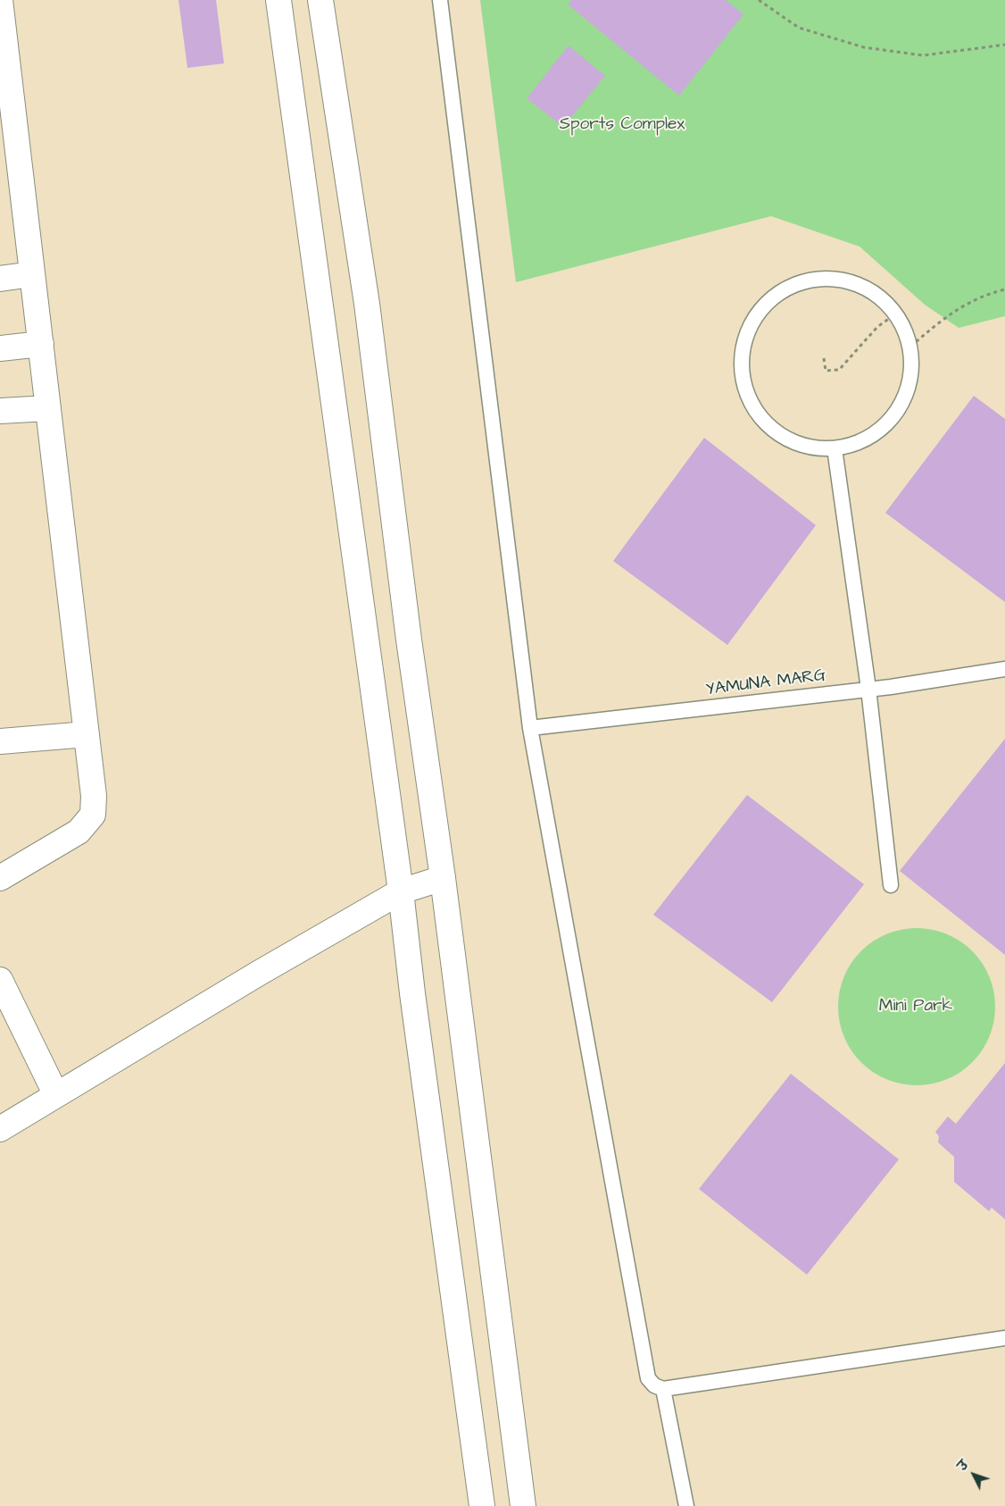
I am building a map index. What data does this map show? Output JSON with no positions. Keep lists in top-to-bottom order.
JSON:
{
  "streets": {
    "lane": ["YAMUNA MARG"]
  },
  "parks": ["Sports Complex", "Mini Park"],
  "north": "top left"
}
